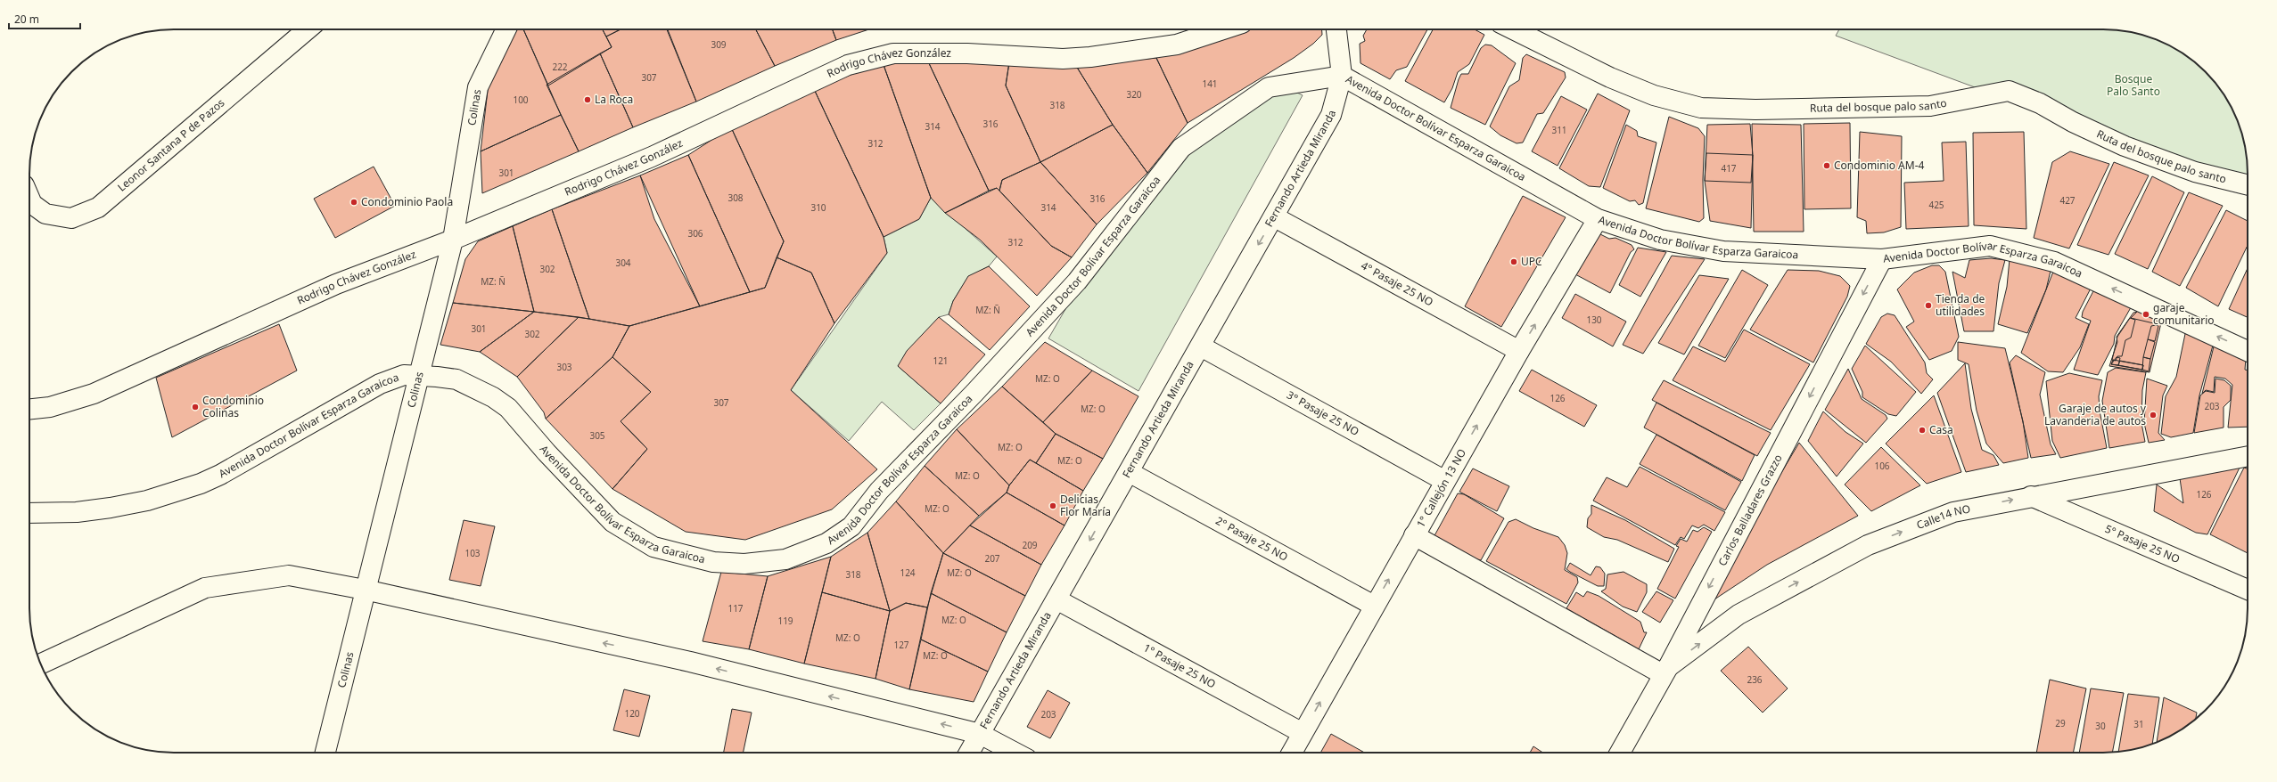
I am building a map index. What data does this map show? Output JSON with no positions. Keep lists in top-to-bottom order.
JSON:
{
  "streets": {
    "street": [
      "Rodrigo Chávez González",
      "Ruta del bosque palo santo",
      "Colinas",
      "Avenida Doctor Bolívar Esparza Garaicoa",
      "Leonor Santana P de Pazos",
      "Fernando Artieda Miranda",
      "4° Pasaje 25 NO",
      "3° Pasaje 25 NO",
      "1° Callejón 13 NO",
      "Carlos Balladares Grazzo",
      "Calle14 NO",
      "2° Pasaje 25 NO",
      "5° Pasaje 25 NO",
      "1° Pasaje 25 NO"
    ]
  },
  "crossings": [
    ["Rodrigo Chávez González", "Colinas"],
    ["Colinas", "Avenida Doctor Bolívar Esparza Garaicoa"],
    ["Avenida Doctor Bolívar Esparza Garaicoa", "Fernando Artieda Miranda"],
    ["Avenida Doctor Bolívar Esparza Garaicoa", "1° Callejón 13 NO"],
    ["Avenida Doctor Bolívar Esparza Garaicoa", "Carlos Balladares Grazzo"],
    ["Fernando Artieda Miranda", "4° Pasaje 25 NO"],
    ["Fernando Artieda Miranda", "3° Pasaje 25 NO"],
    ["Fernando Artieda Miranda", "2° Pasaje 25 NO"],
    ["Fernando Artieda Miranda", "1° Pasaje 25 NO"],
    ["4° Pasaje 25 NO", "1° Callejón 13 NO"],
    ["3° Pasaje 25 NO", "1° Callejón 13 NO"],
    ["1° Callejón 13 NO", "2° Pasaje 25 NO"],
    ["1° Callejón 13 NO", "1° Pasaje 25 NO"],
    ["Carlos Balladares Grazzo", "Calle14 NO"],
    ["Calle14 NO", "5° Pasaje 25 NO"]
  ],
  "one_way": [
    "Fernando Artieda Miranda",
    "1° Callejón 13 NO",
    "Carlos Balladares Grazzo",
    "Calle14 NO"
  ],
  "parks": ["Bosque Palo Santo"],
  "places": [
    "La Roca",
    "Condominio AM-4",
    "Condominio Paola",
    "UPC",
    "Tienda de utilidades",
    "garaje comunitario",
    "Condominio Colinas",
    "Garaje de autos y Lavanderia de autos",
    "Casa",
    "Delicias Flor María"
  ],
  "house_numbers": [
    "309",
    "222",
    "307",
    "141",
    "320",
    "100",
    "318",
    "316",
    "314",
    "311",
    "312",
    "417",
    "301",
    "308",
    "316",
    "427",
    "425",
    "310",
    "314",
    "306",
    "312",
    "304",
    "302",
    "MZ: Ñ",
    "MZ: Ñ",
    "130",
    "301",
    "302",
    "121",
    "303",
    "MZ: O",
    "126",
    "307",
    "203",
    "MZ: O",
    "305",
    "MZ: O",
    "MZ: O",
    "106",
    "MZ: O",
    "126",
    "MZ: O",
    "209",
    "103",
    "207",
    "124",
    "MZ: O",
    "318",
    "117",
    "MZ: O",
    "119",
    "MZ: O",
    "127",
    "MZ: O",
    "236",
    "120",
    "203",
    "29",
    "31",
    "30"
  ],
  "scale_bar": "20 m"
}
